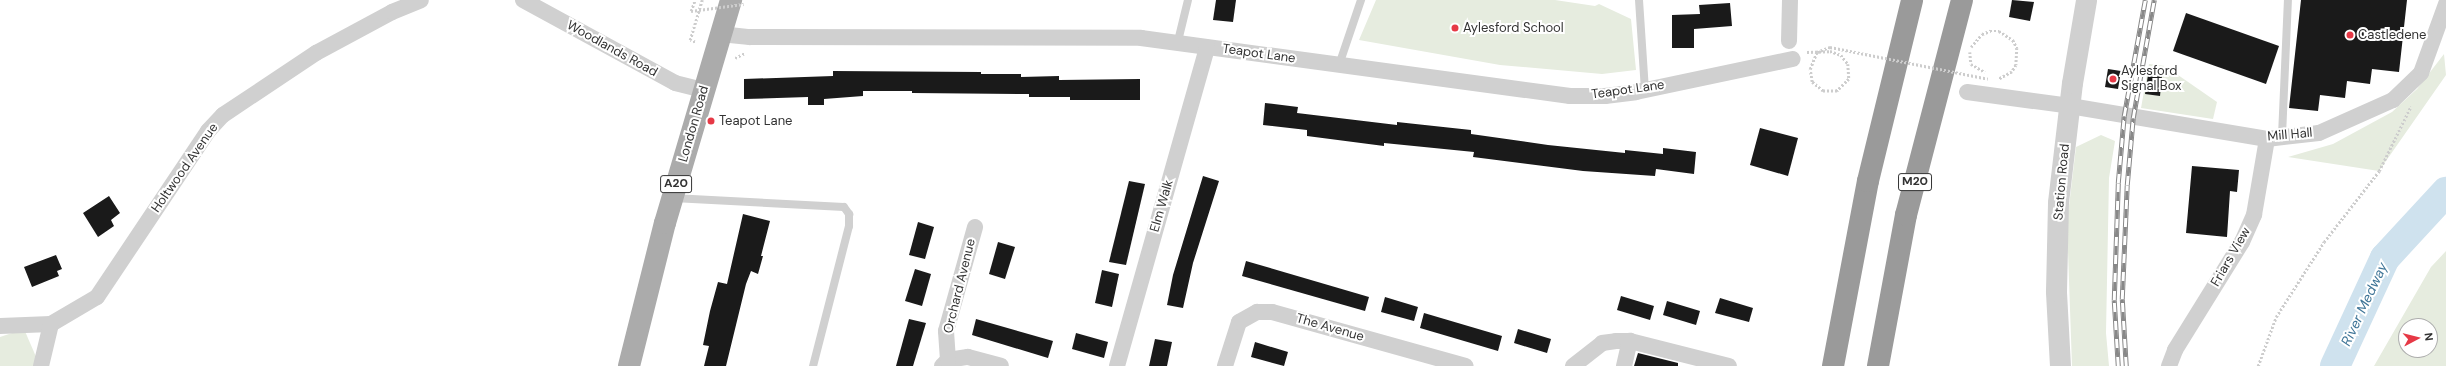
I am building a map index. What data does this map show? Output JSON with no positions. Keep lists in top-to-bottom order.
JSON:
{
  "streets": {
    "highway": ["M20"],
    "main road": ["London Road", "A20"],
    "street": [
      "Woodlands Road",
      "Teapot Lane",
      "Mill Hall",
      "Holtwood Avenue",
      "Station Road",
      "Elm Walk",
      "Friars View",
      "Orchard Avenue",
      "The Avenue"
    ]
  },
  "crossings": [
    ["Woodlands Road", "London Road"],
    ["Teapot Lane", "London Road"],
    ["Teapot Lane", "Elm Walk"],
    ["Mill Hall", "Station Road"],
    ["Mill Hall", "Friars View"]
  ],
  "water": ["River Medway"],
  "places": [
    "Aylesford School",
    "Castledene",
    "Aylesford Signal Box",
    "Teapot Lane"
  ],
  "north": "right"
}
